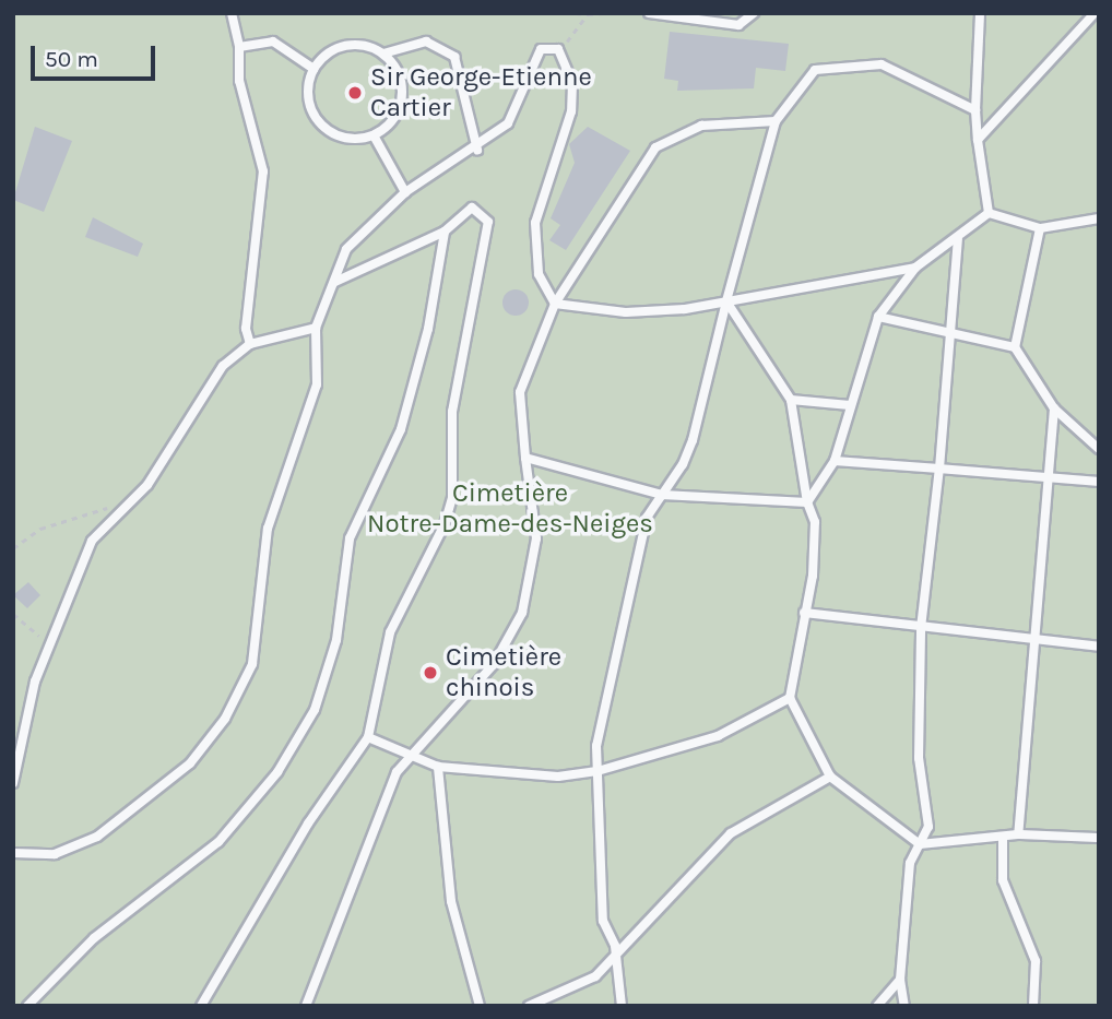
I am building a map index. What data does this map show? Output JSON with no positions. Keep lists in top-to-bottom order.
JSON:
{
  "parks": ["Cimetière Notre-Dame-des-Neiges"],
  "places": ["Sir George-Etienne Cartier", "Cimetière chinois"],
  "scale_bar": "50 m"
}
